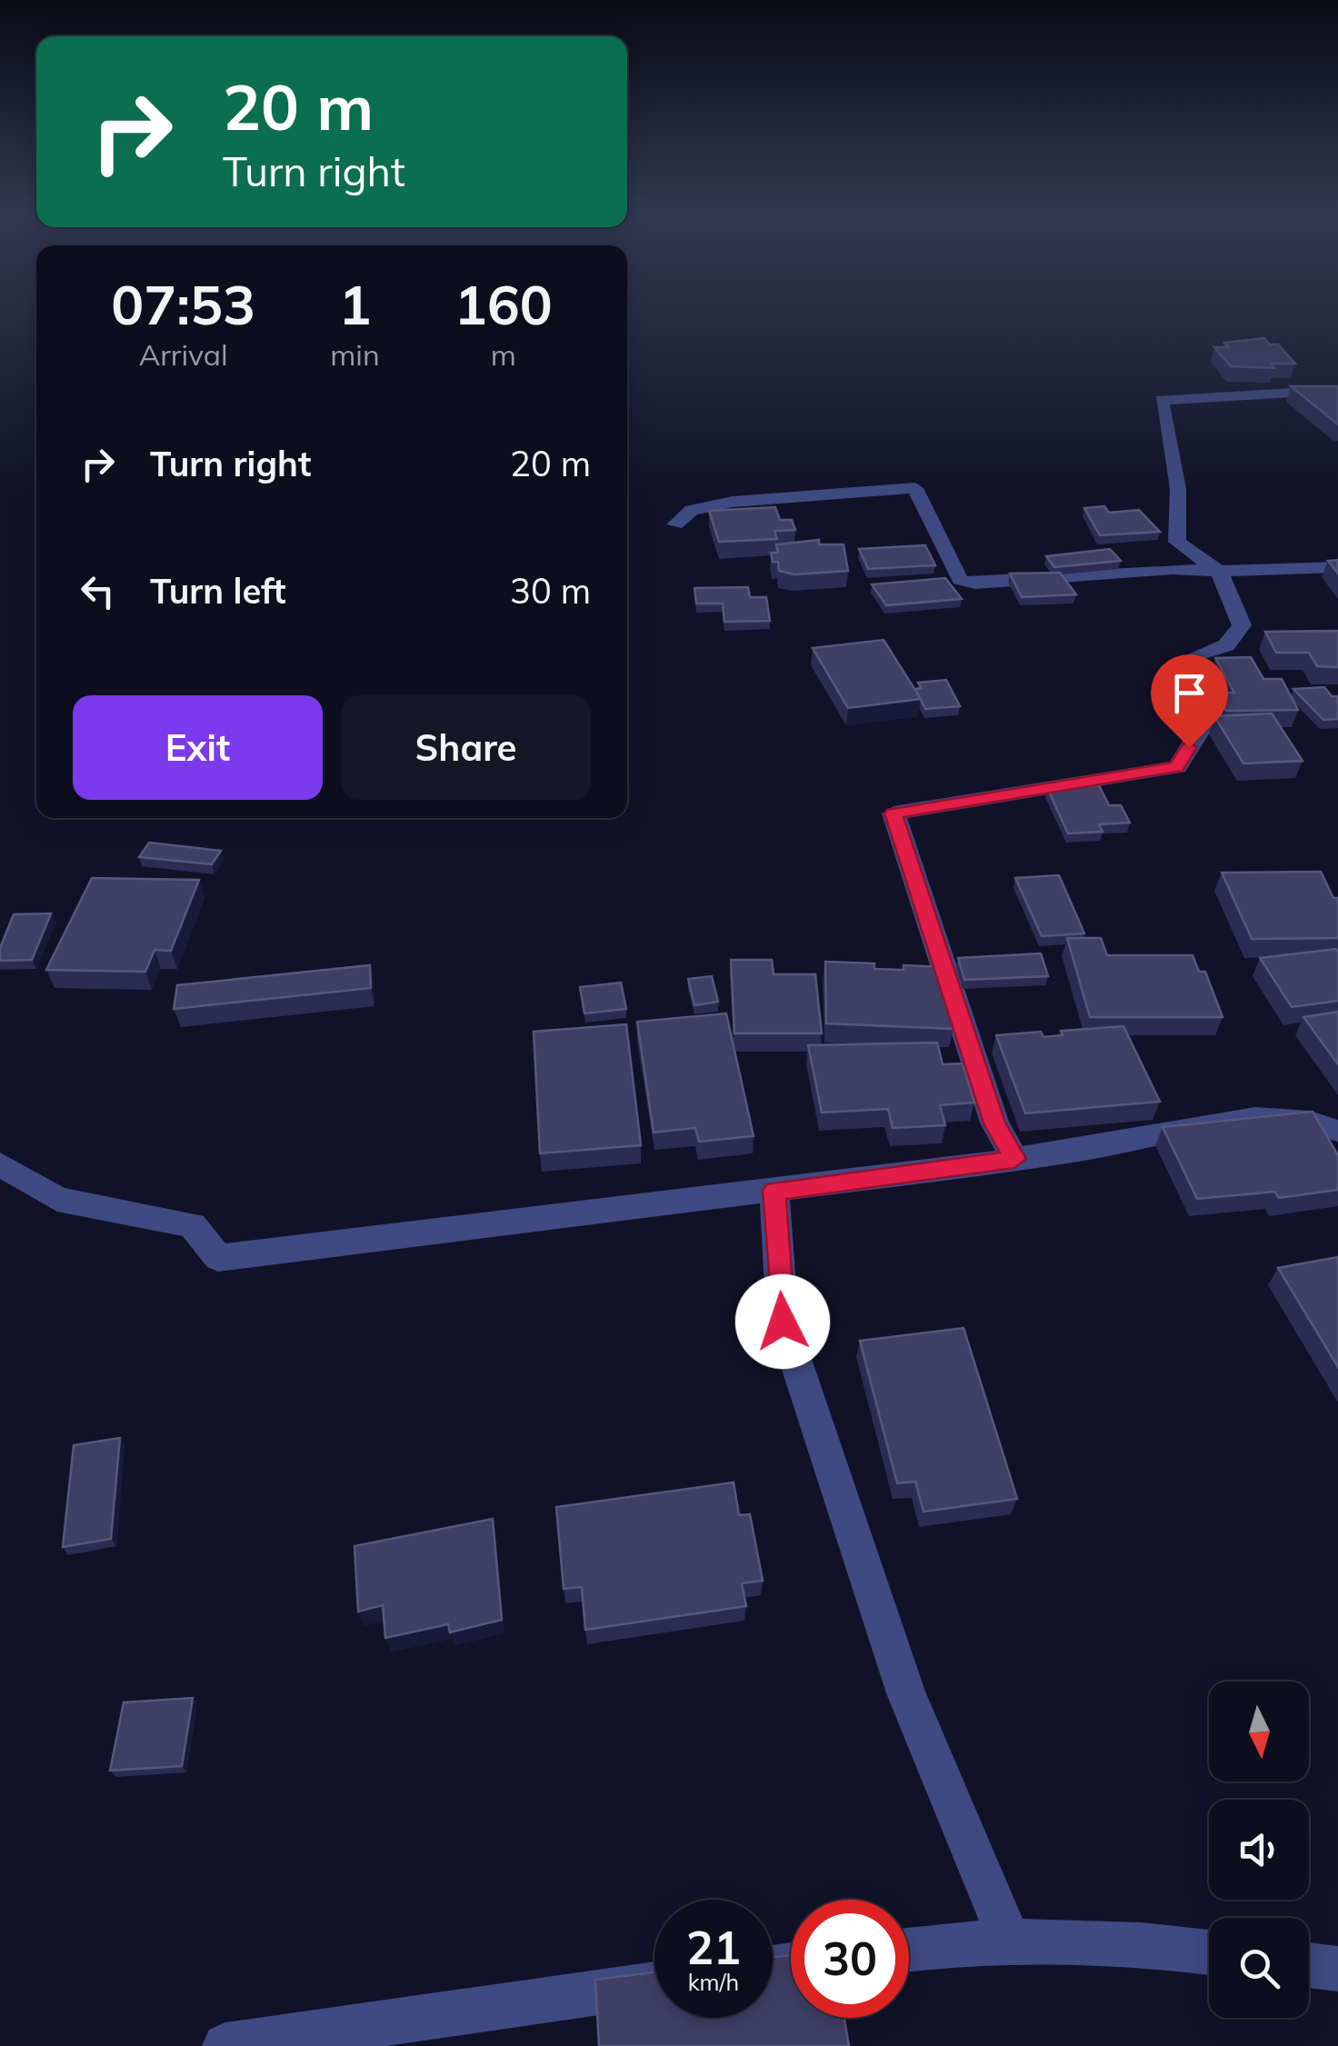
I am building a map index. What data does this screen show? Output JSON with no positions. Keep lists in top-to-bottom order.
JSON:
{
  "north": "bottom",
  "page": {
    "turn": ["20 m", "Turn right"],
    "eta": [
      "07:53",
      "Arrival",
      "1",
      "min",
      "160",
      "m"
    ],
    "list": [
      {
        "name": "Turn right",
        "value": "20 m"
      },
      {
        "name": "Turn left",
        "value": "30 m"
      }
    ],
    "buttons": ["Exit", "Share"],
    "speed": "21 km/h",
    "limit": "30"
  }
}
